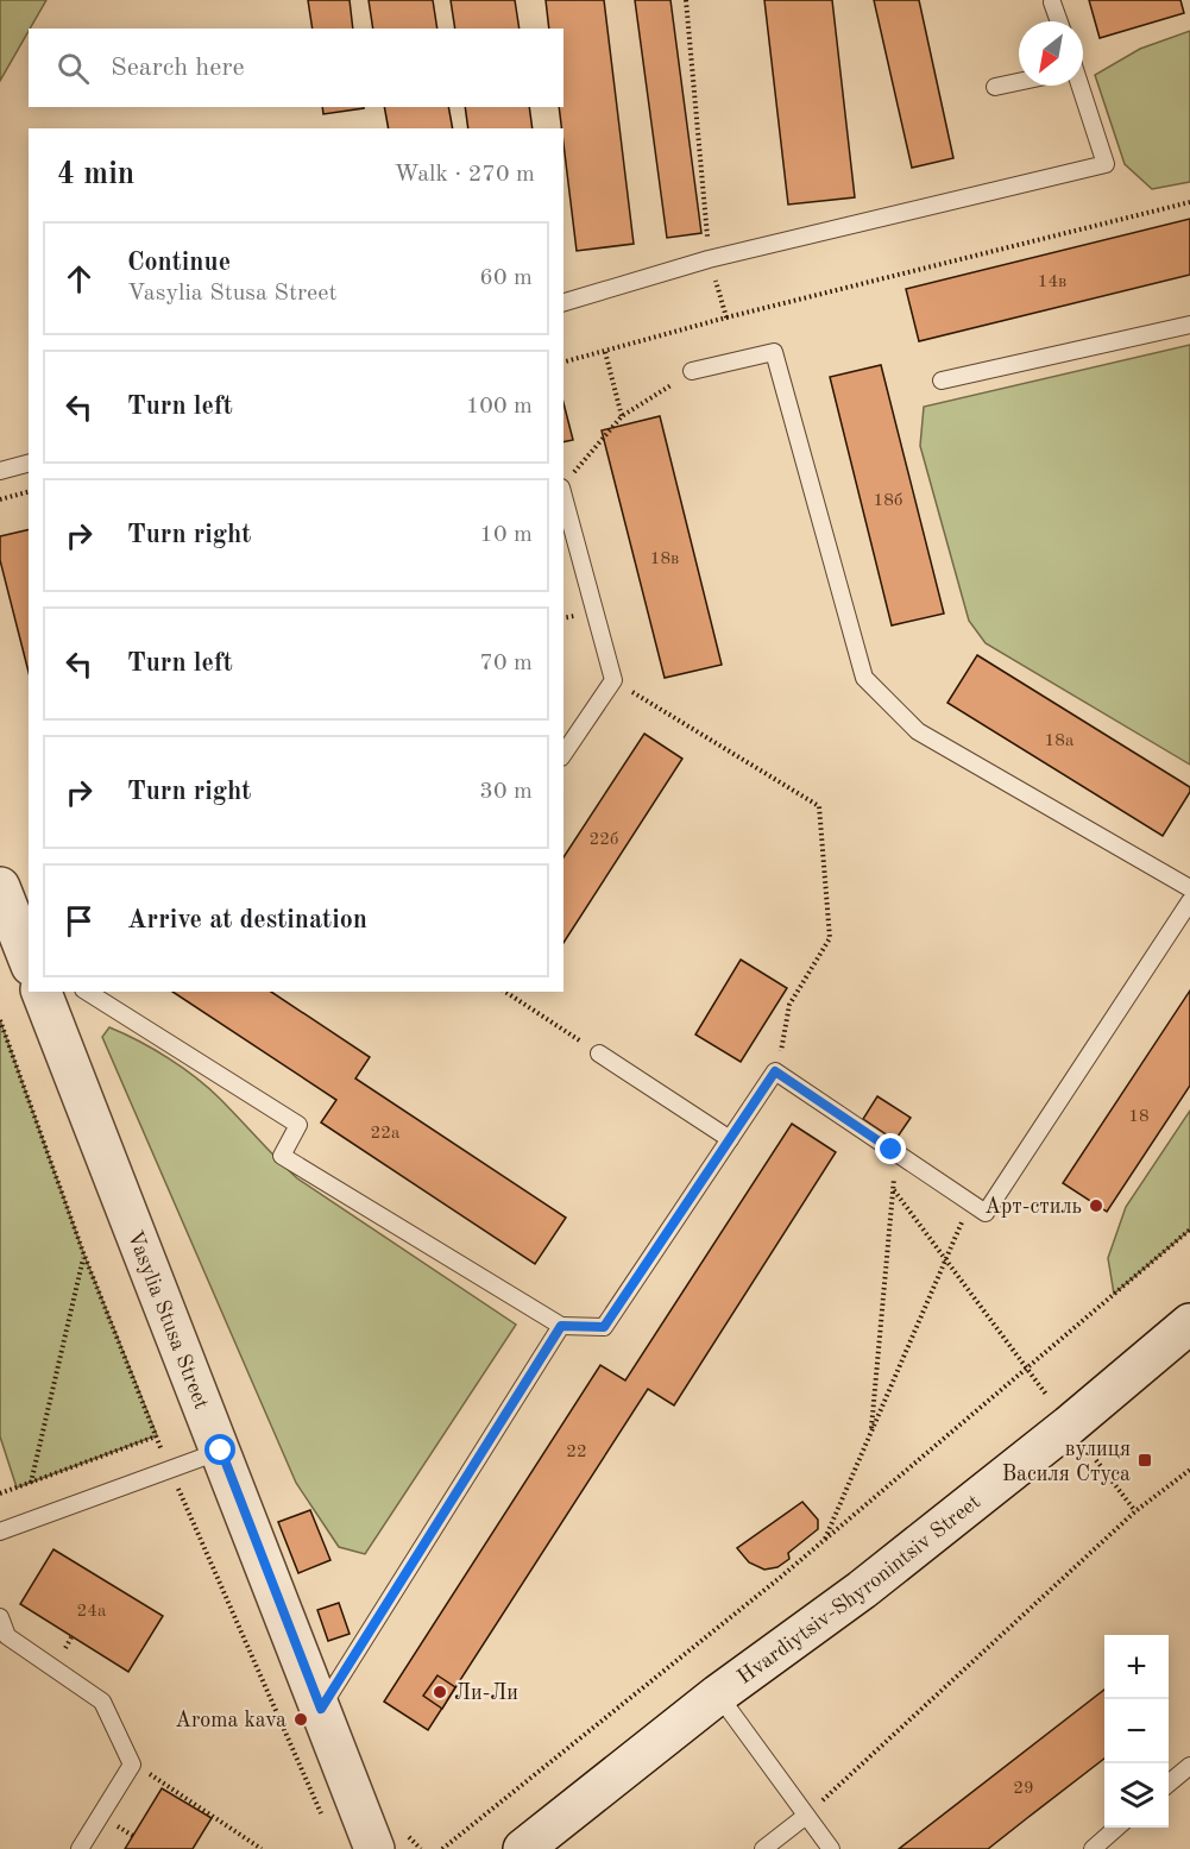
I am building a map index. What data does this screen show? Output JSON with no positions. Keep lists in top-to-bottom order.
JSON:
{
  "streets": {
    "street": ["Vasylia Stusa Street", "Hvardiytsiv-Shyronintsiv Street"]
  },
  "places": {
    "other": ["Арт-стиль", "Ли-Ли", "Aroma kava"],
    "transit": ["вулиця Василя Стуса"]
  },
  "house_numbers": [
    "14в",
    "18б",
    "18в",
    "18а",
    "22б",
    "18",
    "22а",
    "22",
    "24а",
    "29"
  ],
  "north": "bottom left",
  "page": {
    "search": "Search here",
    "heading": ["4 min", "Walk · 270 m"],
    "list": [
      ["Continue", "Vasylia Stusa Street", "60 m"],
      ["Turn left", "100 m"],
      ["Turn right", "10 m"],
      ["Turn left", "70 m"],
      ["Turn right", "30 m"],
      "Arrive at destination"
    ],
    "map_buttons": ["+", "−"]
  }
}
